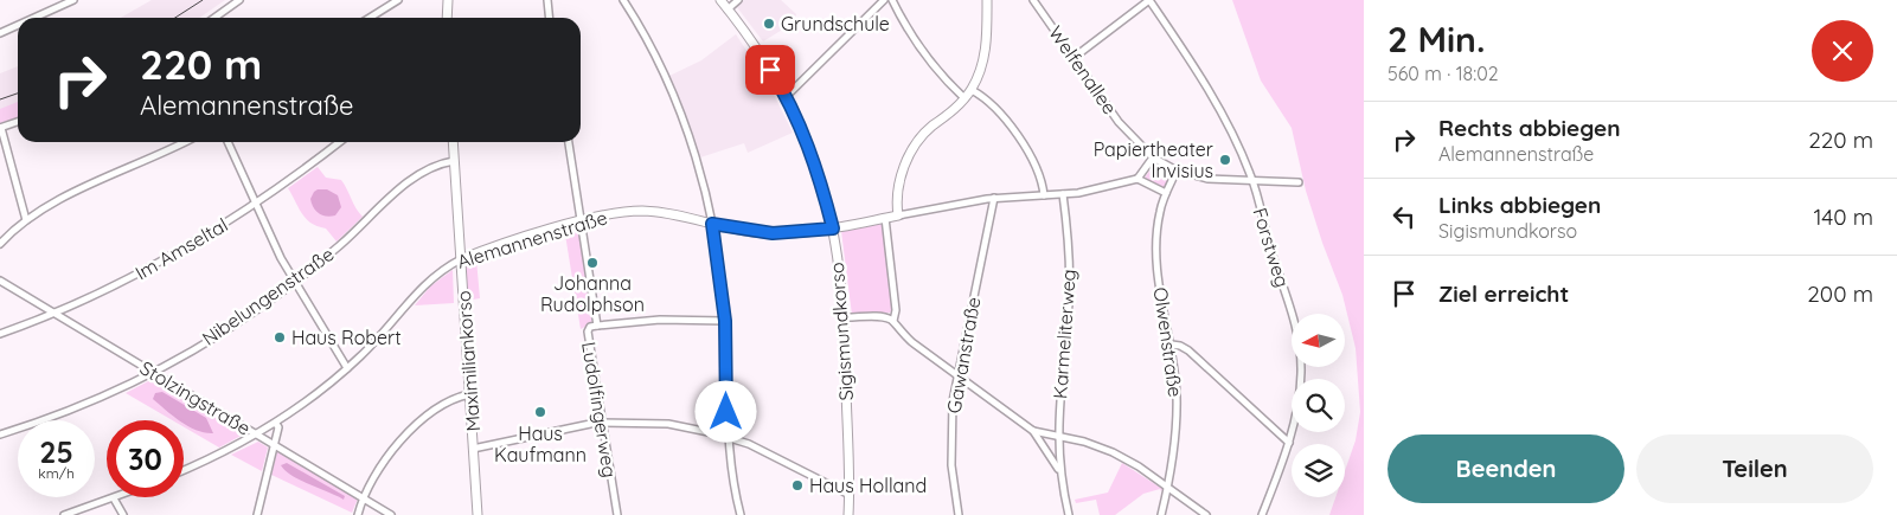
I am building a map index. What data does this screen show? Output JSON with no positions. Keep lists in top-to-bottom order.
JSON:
{
  "streets": {
    "street": [
      "Welfenallee",
      "Alemannenstraße",
      "Forstweg",
      "Im Amseltal",
      "Nibelungenstraße",
      "Sigismundkorso",
      "Karmeliterweg",
      "Olwenstraße",
      "Gawanstraße",
      "Maximiliankorso",
      "Stolzingstraße",
      "Ludolfingerweg"
    ]
  },
  "crossings": [
    ["Welfenallee", "Forstweg"],
    ["Welfenallee", "Olwenstraße"],
    ["Alemannenstraße", "Sigismundkorso"],
    ["Alemannenstraße", "Karmeliterweg"],
    ["Alemannenstraße", "Gawanstraße"],
    ["Alemannenstraße", "Maximiliankorso"],
    ["Alemannenstraße", "Stolzingstraße"],
    ["Alemannenstraße", "Ludolfingerweg"],
    ["Im Amseltal", "Stolzingstraße"],
    ["Nibelungenstraße", "Maximiliankorso"],
    ["Nibelungenstraße", "Stolzingstraße"]
  ],
  "places": [
    "Grundschule",
    "Papiertheater Invisius",
    "Johanna Rudolphson",
    "Haus Robert",
    "Haus Kaufmann",
    "Haus Holland"
  ],
  "north": "left",
  "page": {
    "heading": ["2 Min.", "560 m · 18:02"],
    "turn": ["220 m", "Alemannenstraße"],
    "list": [
      {
        "name": "Rechts abbiegen",
        "note": "Alemannenstraße",
        "value": "220 m"
      },
      {
        "name": "Links abbiegen",
        "note": "Sigismundkorso",
        "value": "140 m"
      },
      {
        "name": "Ziel erreicht",
        "value": "200 m"
      }
    ],
    "speed": "25 km/h",
    "limit": "30",
    "buttons": ["Beenden", "Teilen"]
  }
}
